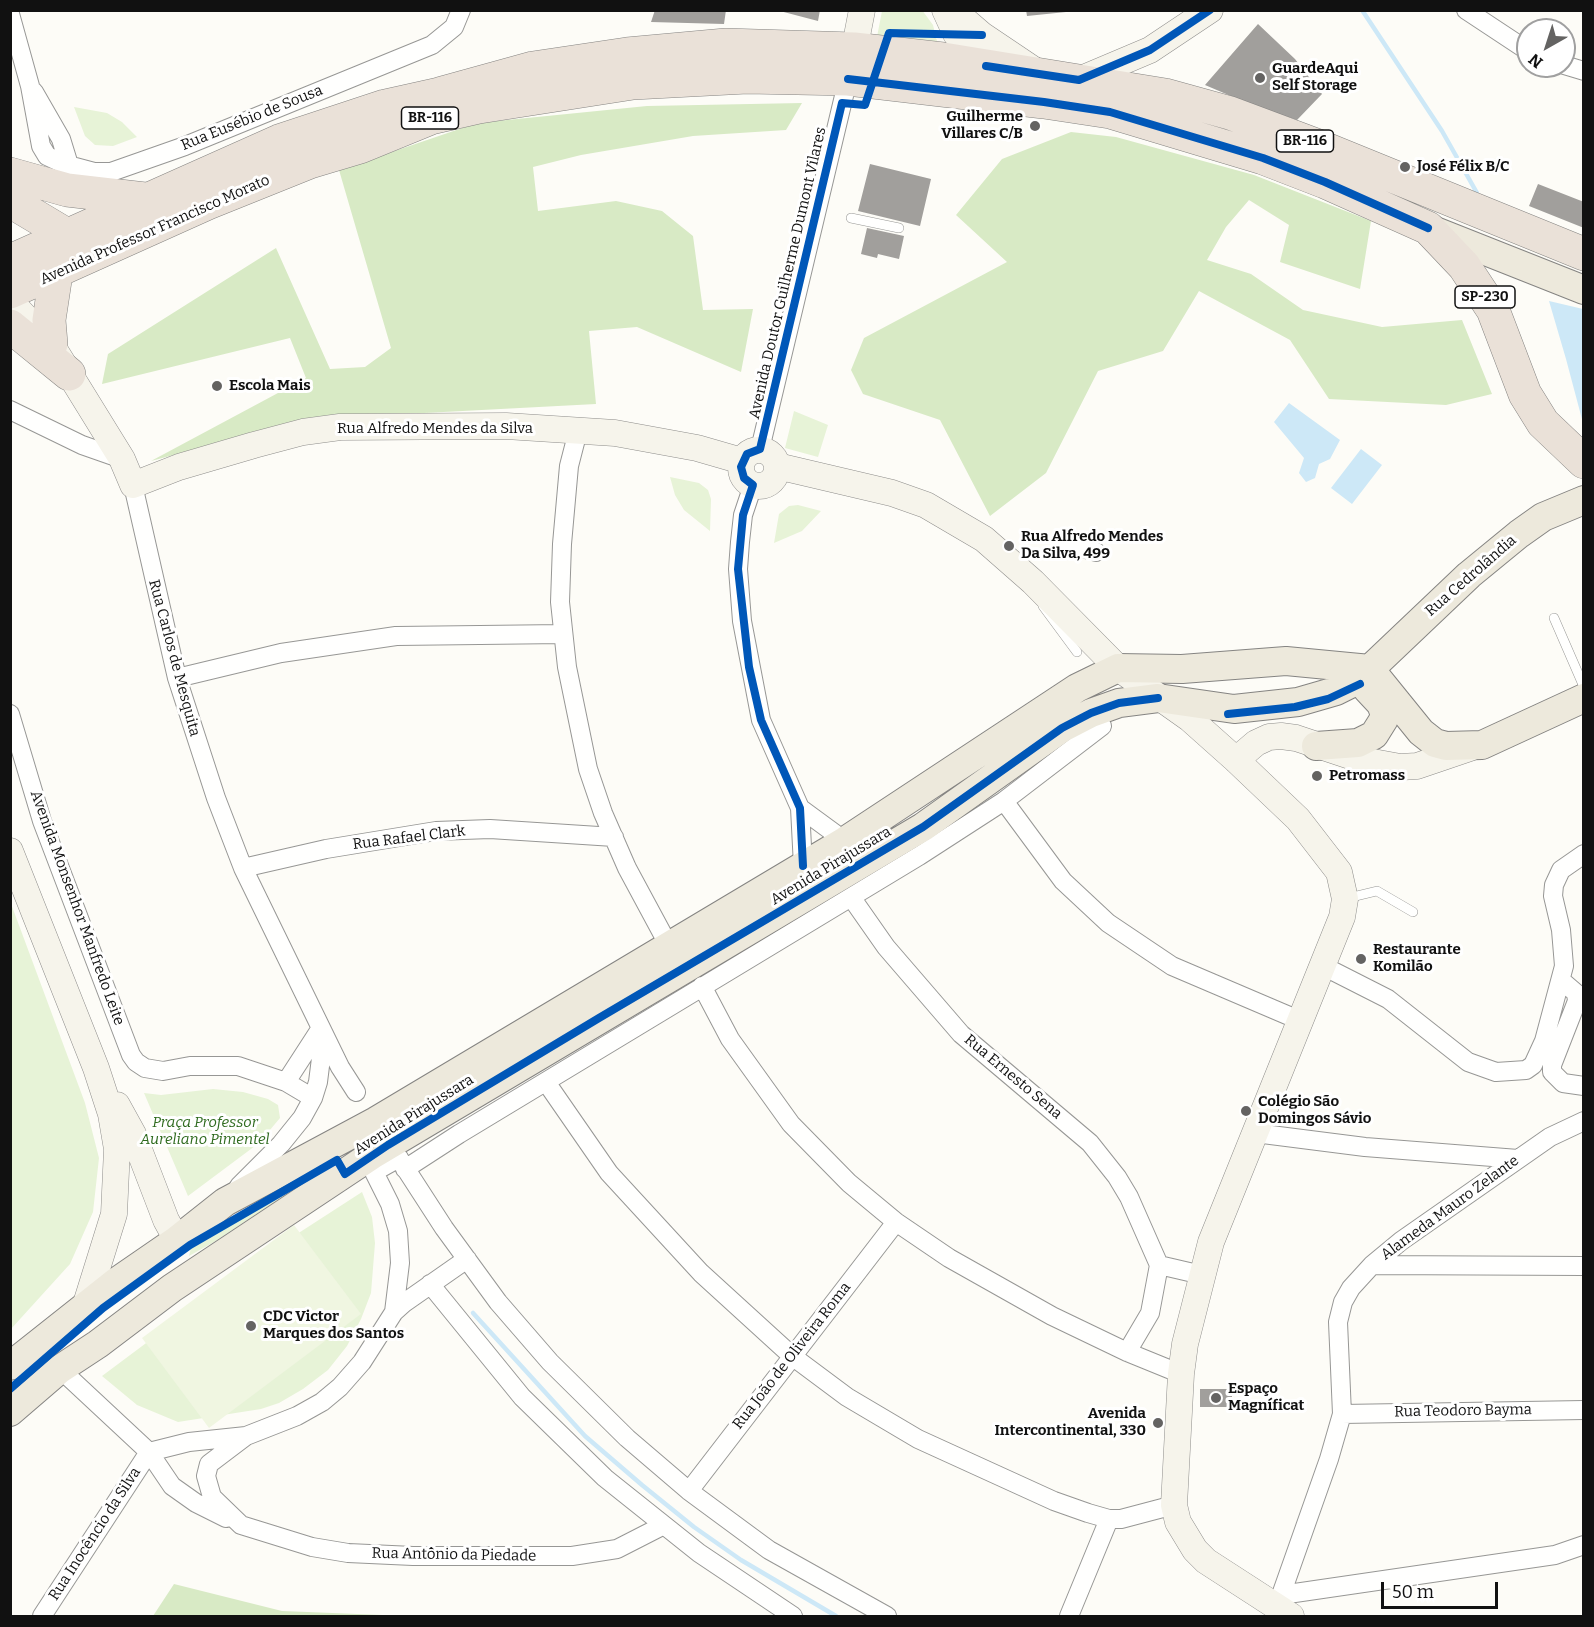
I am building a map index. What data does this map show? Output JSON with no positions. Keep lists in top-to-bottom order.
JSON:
{
  "streets": {
    "highway": ["BR-116", "Avenida Professor Francisco Morato", "SP-230"],
    "main road": ["Rua Cedrolândia", "Avenida Pirajussara"],
    "street": [
      "Rua Eusébio de Sousa",
      "Avenida Doutor Guilherme Dumont Vilares",
      "Rua Alfredo Mendes da Silva",
      "Rua Carlos de Mesquita",
      "Rua Rafael Clark",
      "Avenida Monsenhor Manfredo Leite",
      "Rua Ernesto Sena",
      "Alameda Mauro Zelante",
      "Rua João de Oliveira Roma",
      "Rua Teodoro Bayma",
      "Rua Inocêncio da Silva",
      "Rua Antônio da Piedade"
    ]
  },
  "crossings": [
    ["Avenida Professor Francisco Morato", "Avenida Doutor Guilherme Dumont Vilares"],
    ["Avenida Professor Francisco Morato", "SP-230"],
    ["Avenida Doutor Guilherme Dumont Vilares", "Rua Alfredo Mendes da Silva"],
    ["Rua Alfredo Mendes da Silva", "Rua Carlos de Mesquita"],
    ["Rua Alfredo Mendes da Silva", "Avenida Pirajussara"],
    ["Rua Cedrolândia", "Avenida Pirajussara"],
    ["Rua Carlos de Mesquita", "Rua Rafael Clark"],
    ["Avenida Pirajussara", "Rua Ernesto Sena"],
    ["Avenida Pirajussara", "Rua Antônio da Piedade"],
    ["Alameda Mauro Zelante", "Rua Teodoro Bayma"],
    ["Rua Inocêncio da Silva", "Rua Antônio da Piedade"]
  ],
  "parks": ["Praça Professor Aureliano Pimentel"],
  "places": [
    "GuardeAqui Self Storage",
    "Guilherme Villares C/B",
    "José Félix B/C",
    "Escola Mais",
    "Rua Alfredo Mendes Da Silva, 499",
    "Petromass",
    "Restaurante Komilão",
    "Colégio São Domingos Sávio",
    "CDC Victor Marques dos Santos",
    "Espaço Magníficat",
    "Avenida Intercontinental, 330"
  ],
  "scale_bar": "50 m",
  "north": "bottom left"
}
